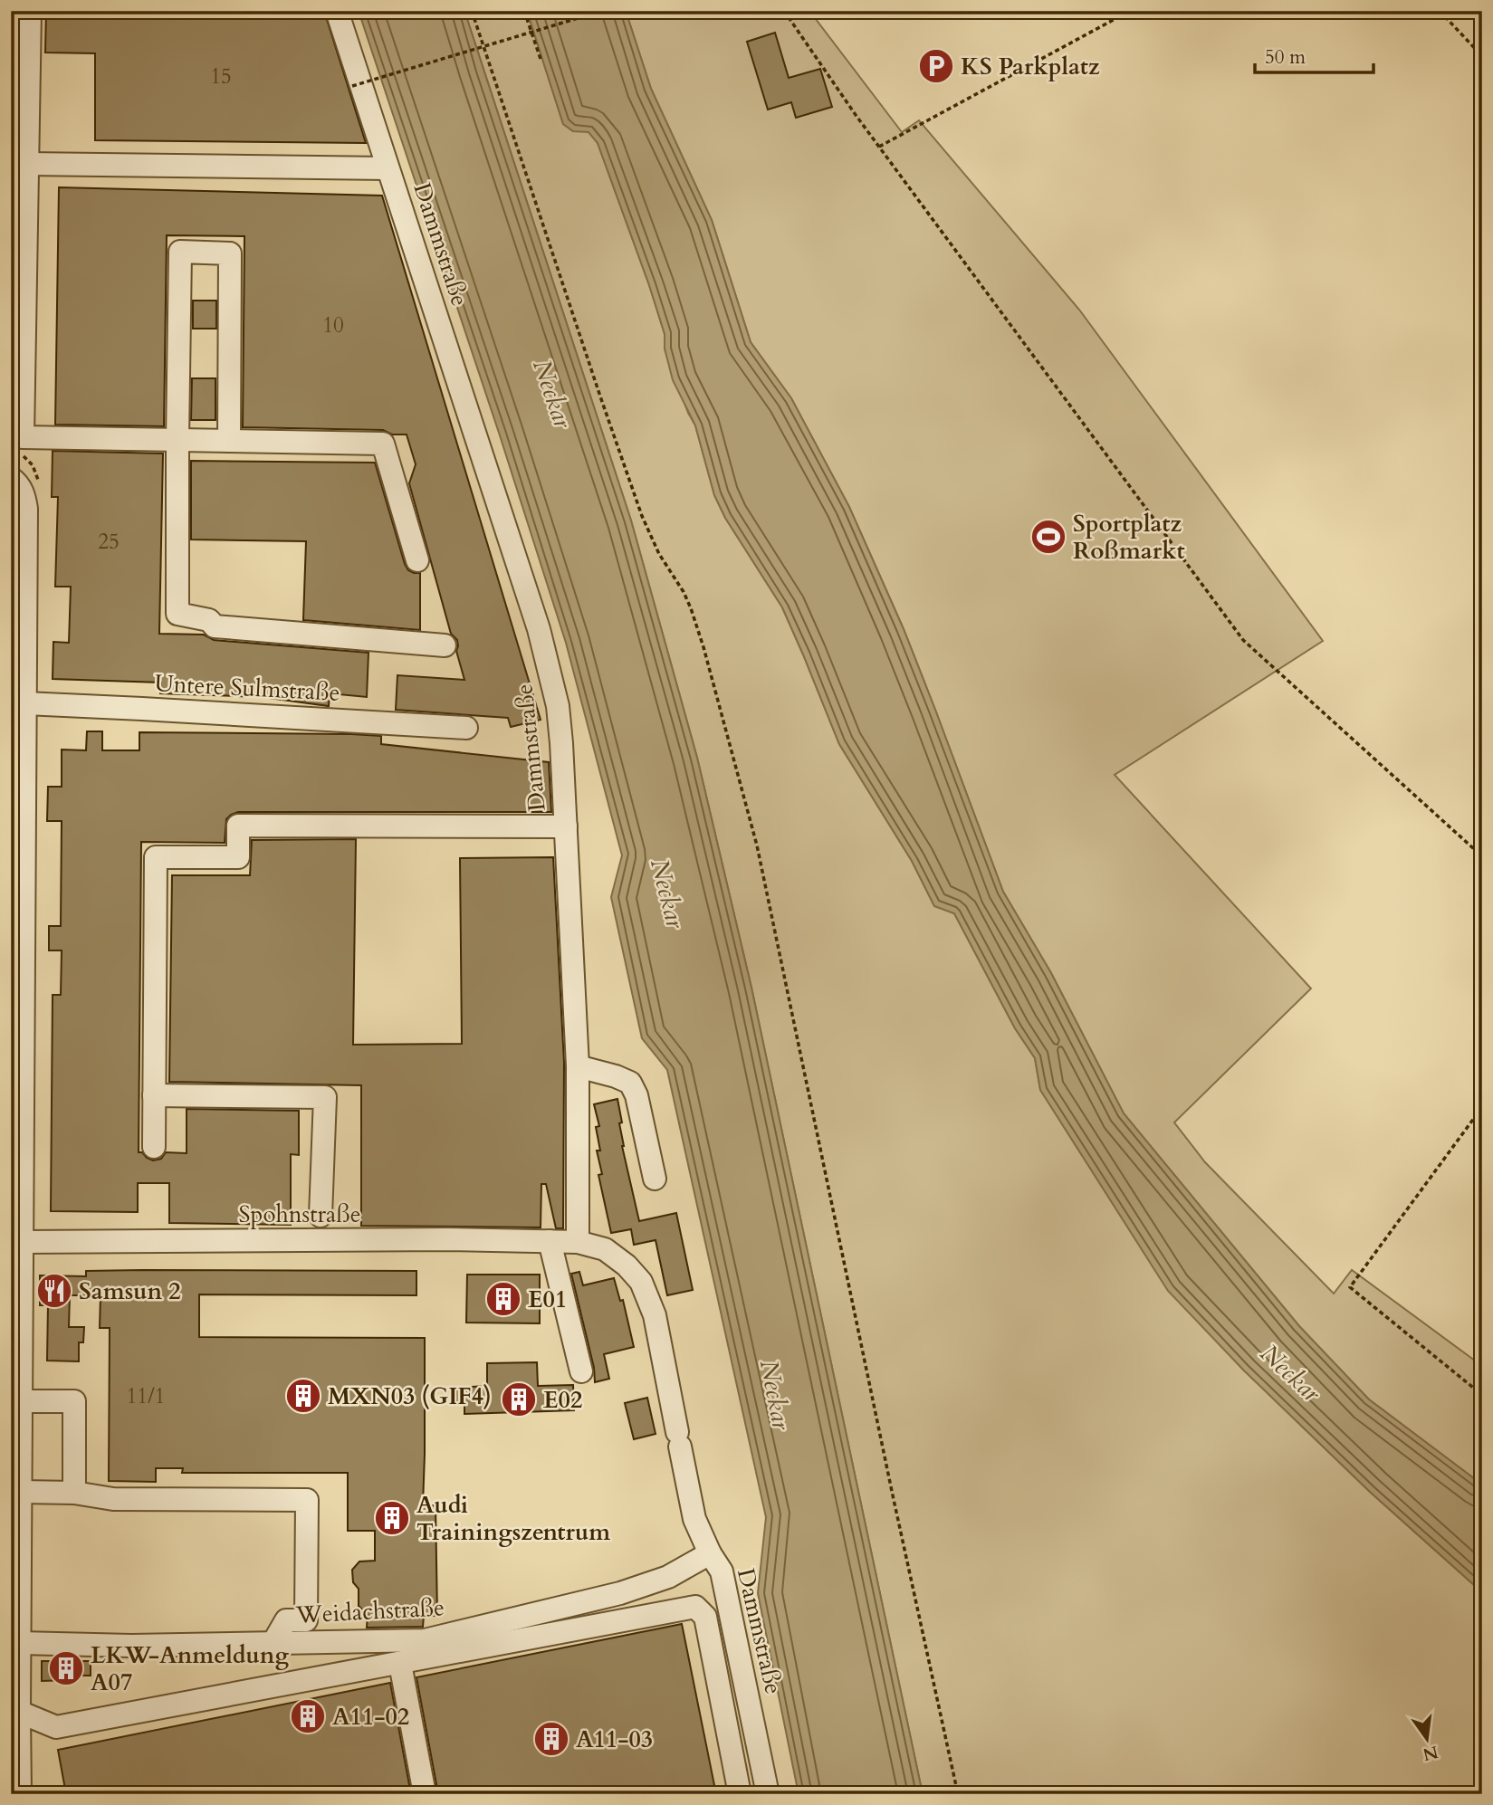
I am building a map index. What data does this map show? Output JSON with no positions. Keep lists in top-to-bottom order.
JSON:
{
  "streets": {
    "street": [
      "Dammstraße",
      "Untere Sulmstraße",
      "Spohnstraße",
      "Weidachstraße"
    ]
  },
  "crossings": [
    ["Dammstraße", "Spohnstraße"],
    ["Dammstraße", "Weidachstraße"]
  ],
  "water": ["Neckar"],
  "places": {
    "parking": ["KS Parkplatz"],
    "sports": ["Sportplatz Roßmarkt"],
    "restaurant": ["Samsun 2"],
    "building": [
      "E01",
      "MXN03 (GIF4)",
      "E02",
      "Audi Trainingszentrum",
      "LKW-Anmeldung A07",
      "A11-02",
      "A11-03"
    ]
  },
  "house_numbers": [
    "15",
    "10",
    "25",
    "11/1"
  ],
  "scale_bar": "50 m",
  "north": "bottom"
}
